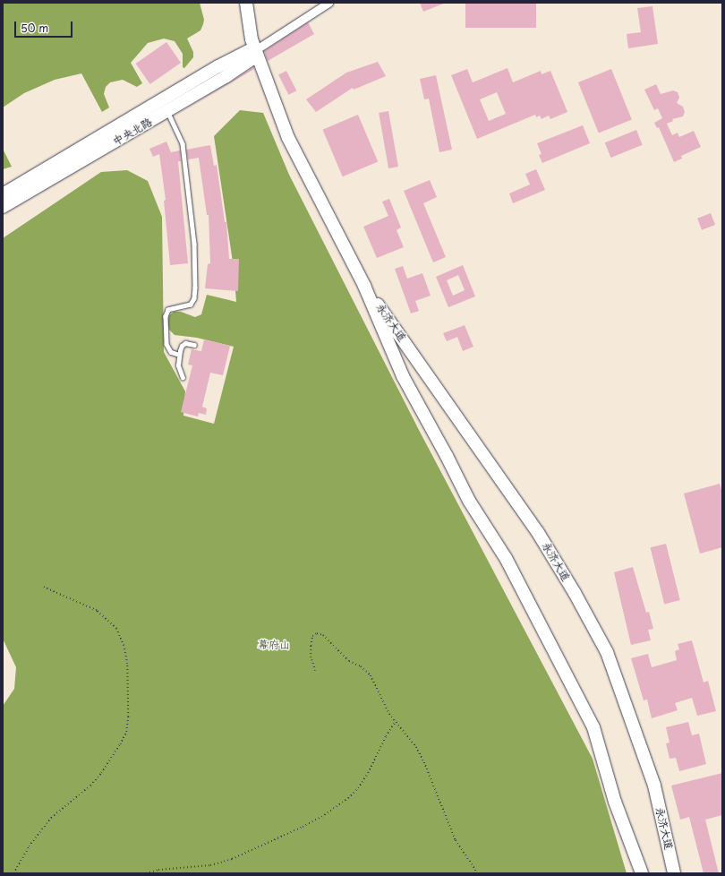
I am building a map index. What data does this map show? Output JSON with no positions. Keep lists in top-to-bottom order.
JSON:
{
  "streets": {
    "main road": ["中央北路", "永济大道"]
  },
  "crossings": [
    ["中央北路", "永济大道"]
  ],
  "parks": ["幕府山"],
  "scale_bar": "50 m"
}
